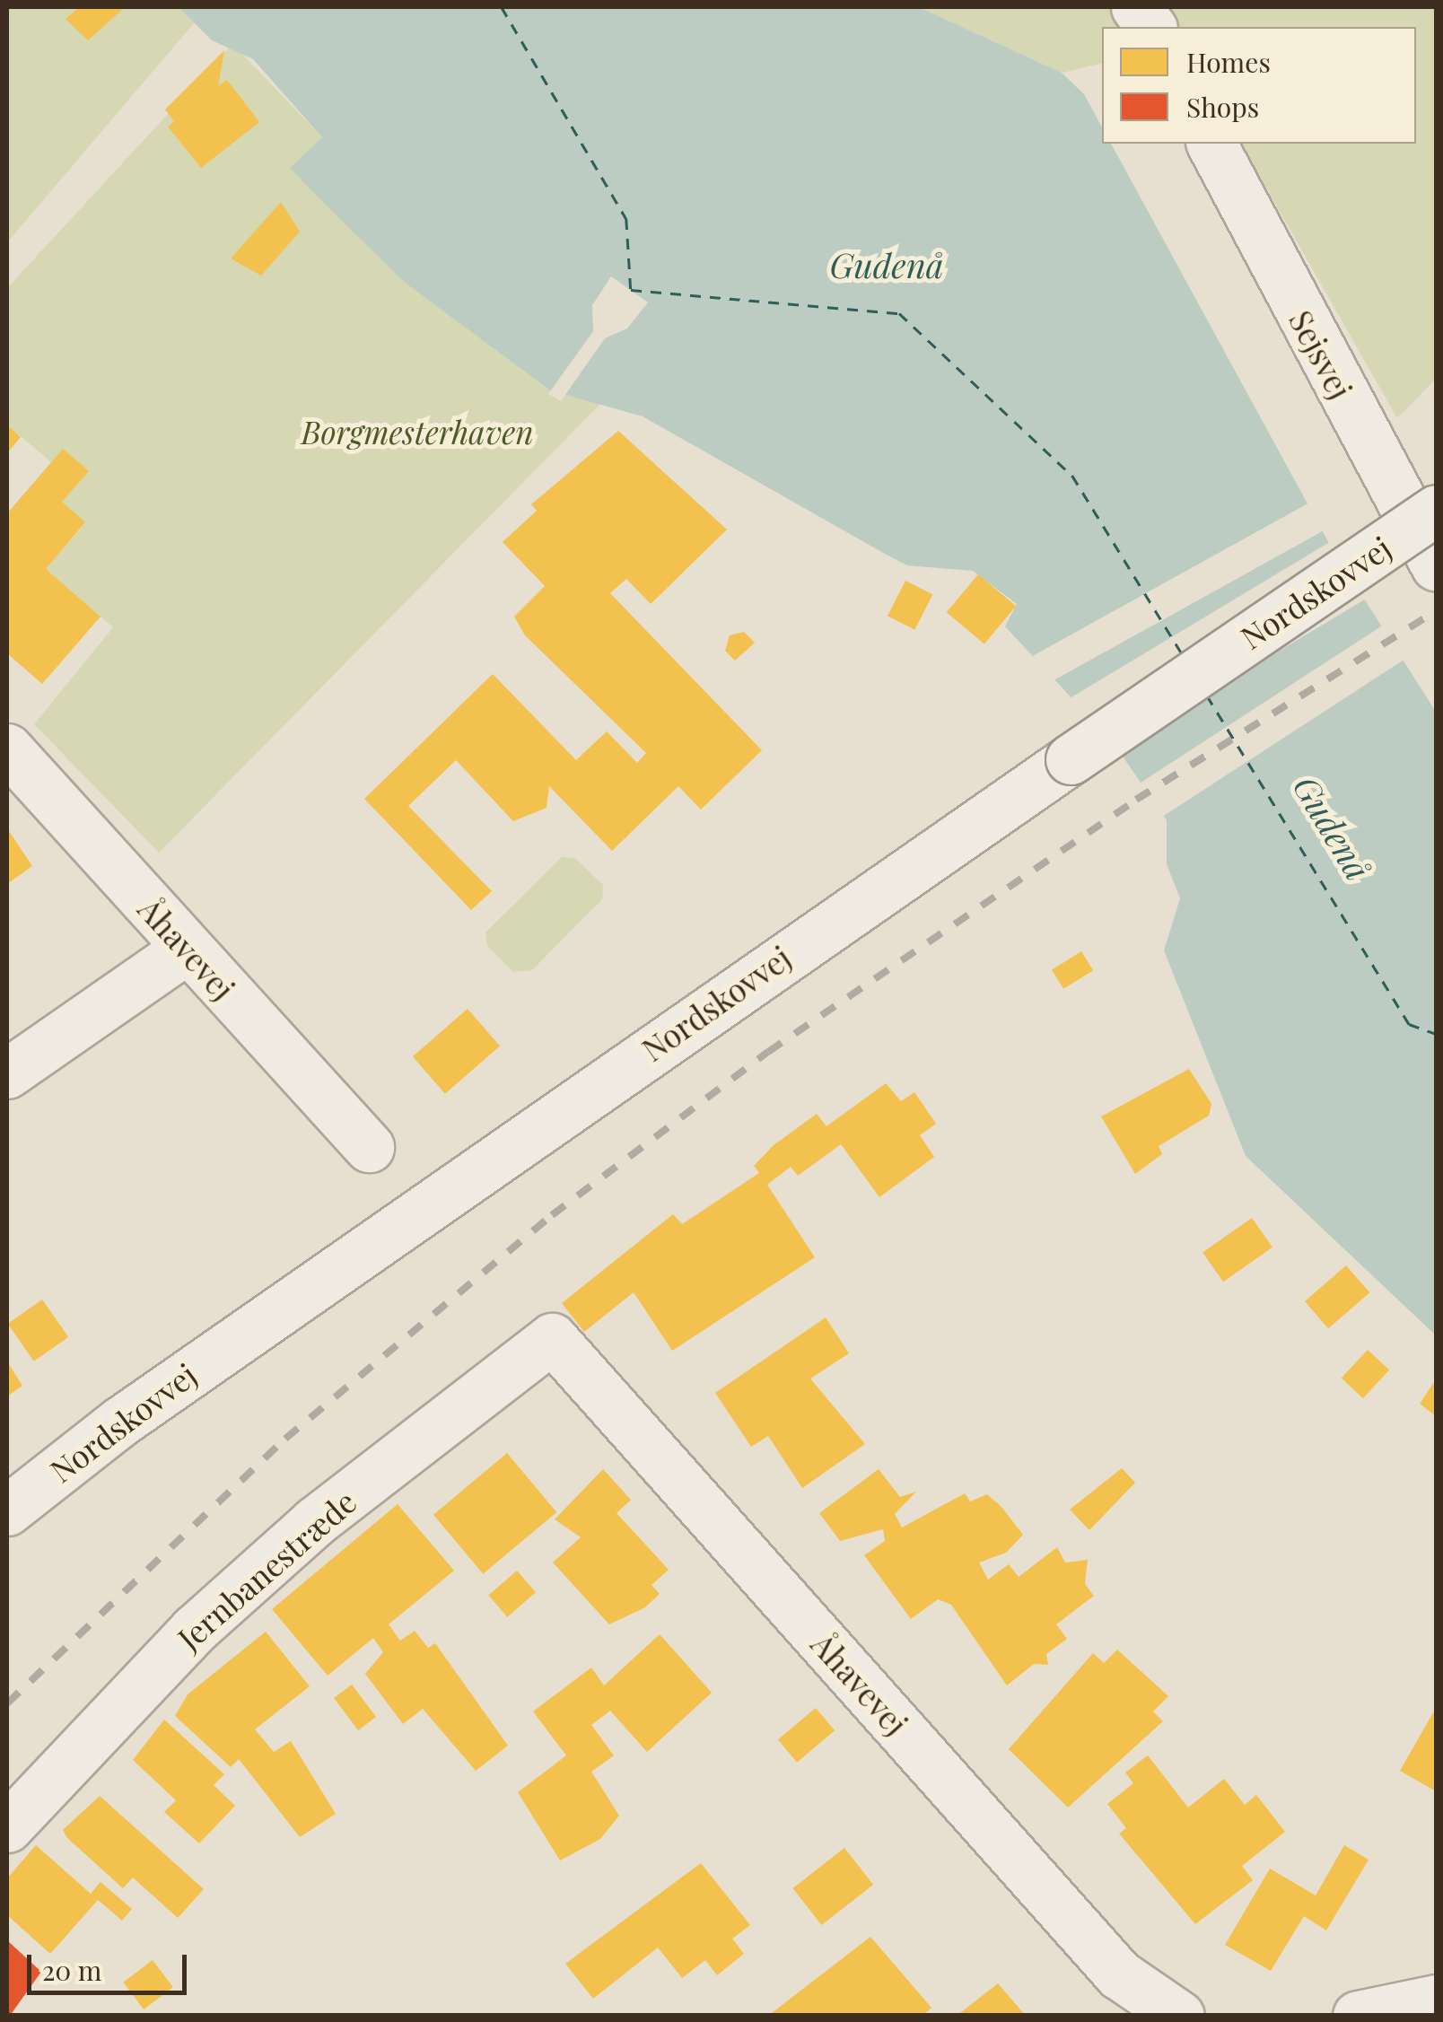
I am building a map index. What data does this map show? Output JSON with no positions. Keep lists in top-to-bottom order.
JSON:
{
  "streets": {
    "street": [
      "Sejsvej",
      "Nordskovvej",
      "Åhavevej",
      "Jernbanestræde"
    ]
  },
  "crossings": [
    ["Åhavevej", "Jernbanestræde"]
  ],
  "water": ["Gudenå"],
  "parks": ["Borgmesterhaven"],
  "legend": ["Homes", "Shops"],
  "scale_bar": "20 m"
}
